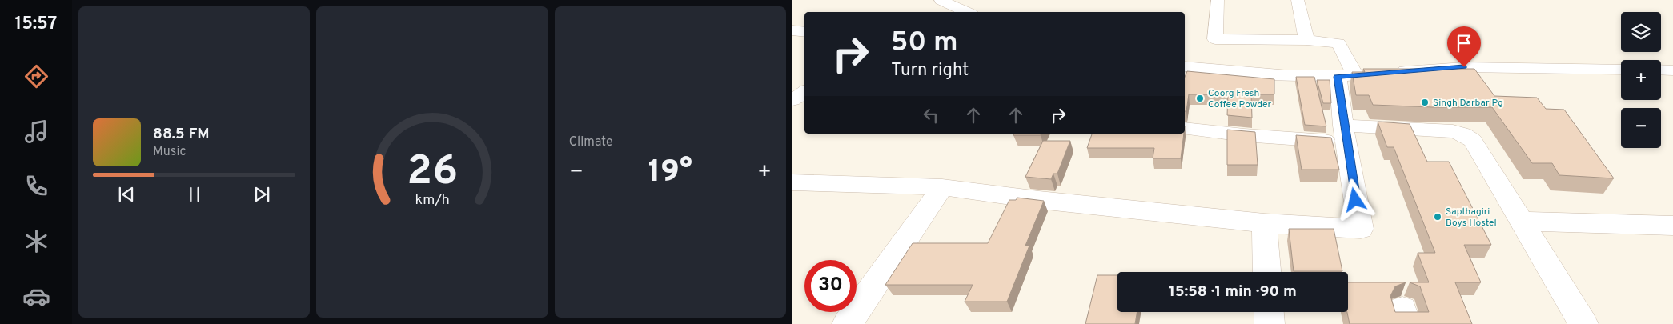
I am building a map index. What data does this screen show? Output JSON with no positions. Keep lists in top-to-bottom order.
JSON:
{
  "places": ["Coorg Fresh Coffee Powder", "Singh Darbar Pg", "Sapthagiri Boys Hostel"],
  "page": {
    "tabs": "15:57",
    "tile": "Climate",
    "map_buttons": ["+", "−"],
    "turn": ["50 m", "Turn right"],
    "song": ["88.5 FM", "Music"],
    "heat": ["−", "19°", "+"],
    "limit": "30",
    "trip": "15:58 · 1 min · 90 m",
    "gauge": ["26", "km/h"]
  }
}
